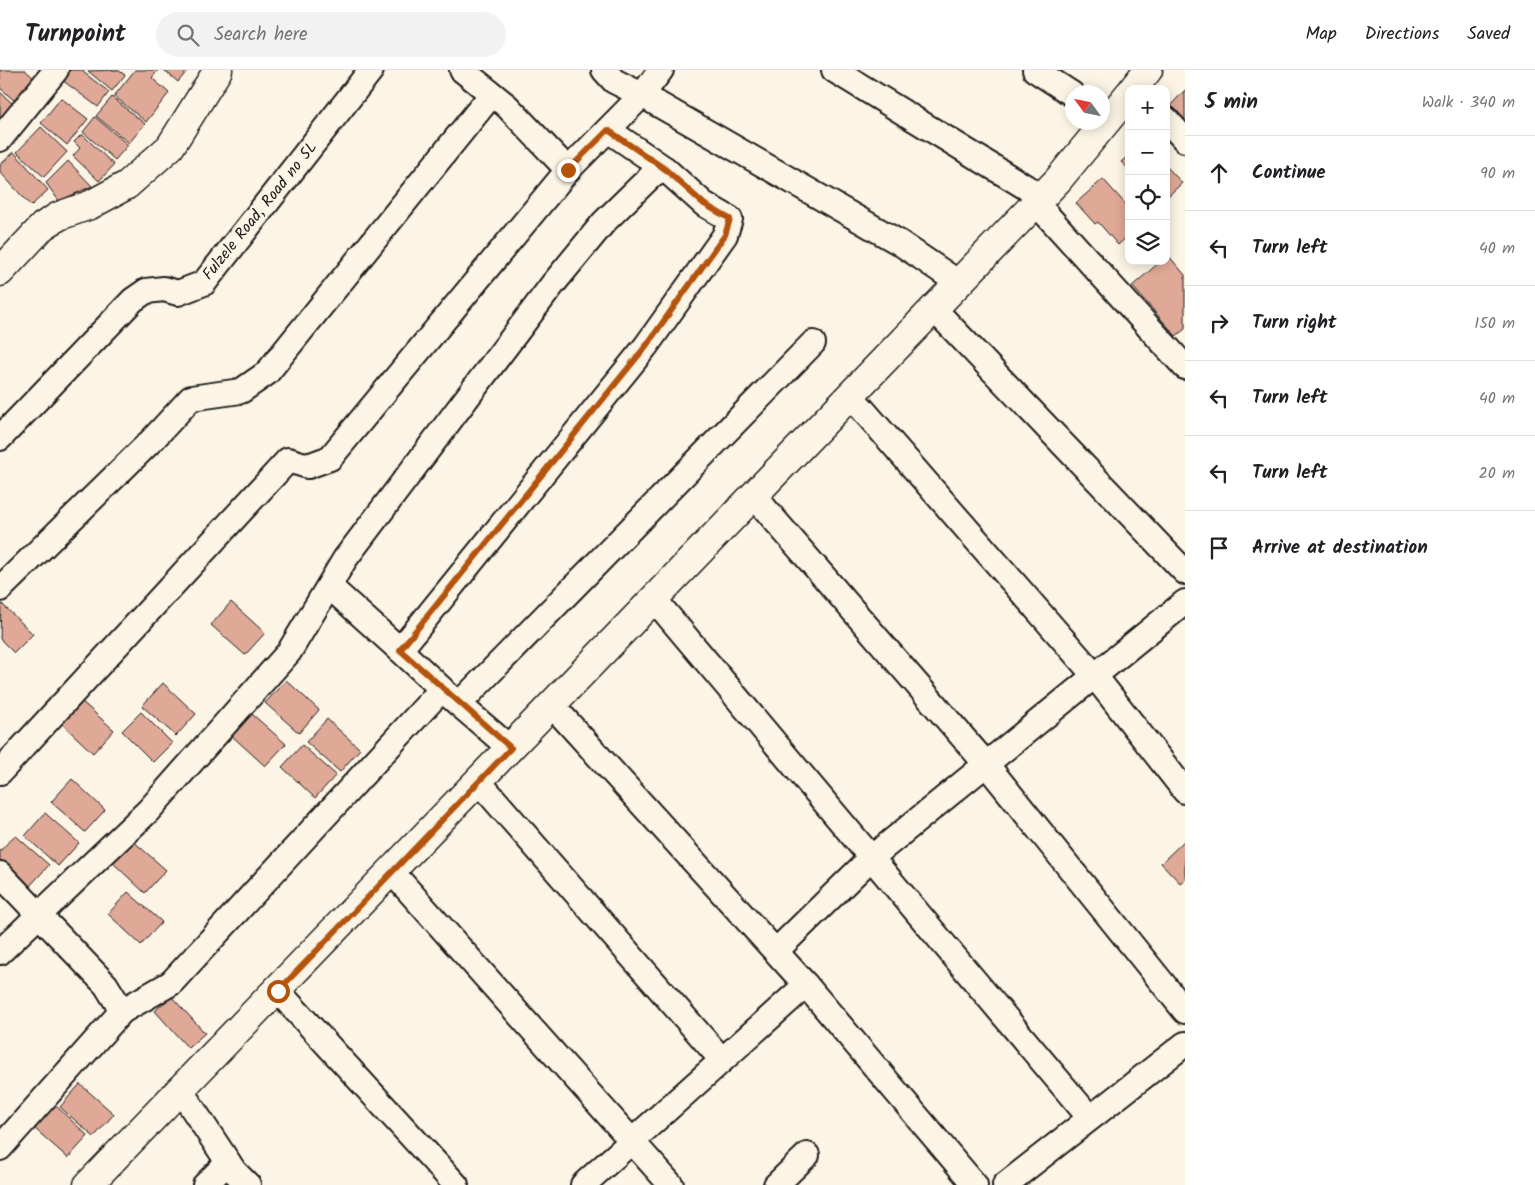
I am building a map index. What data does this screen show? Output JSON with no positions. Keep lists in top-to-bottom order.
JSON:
{
  "streets": {
    "street": ["Fulzele Road, Road no 5L"]
  },
  "north": "top left",
  "page": {
    "header": "Turnpoint",
    "search": "Search here",
    "nav": ["Map", "Directions", "Saved"],
    "heading": ["5 min", "Walk · 340 m"],
    "map_buttons": ["+", "−"],
    "list": [
      ["Continue", "90 m"],
      ["Turn left", "40 m"],
      ["Turn right", "150 m"],
      ["Turn left", "40 m"],
      ["Turn left", "20 m"],
      "Arrive at destination"
    ]
  }
}
